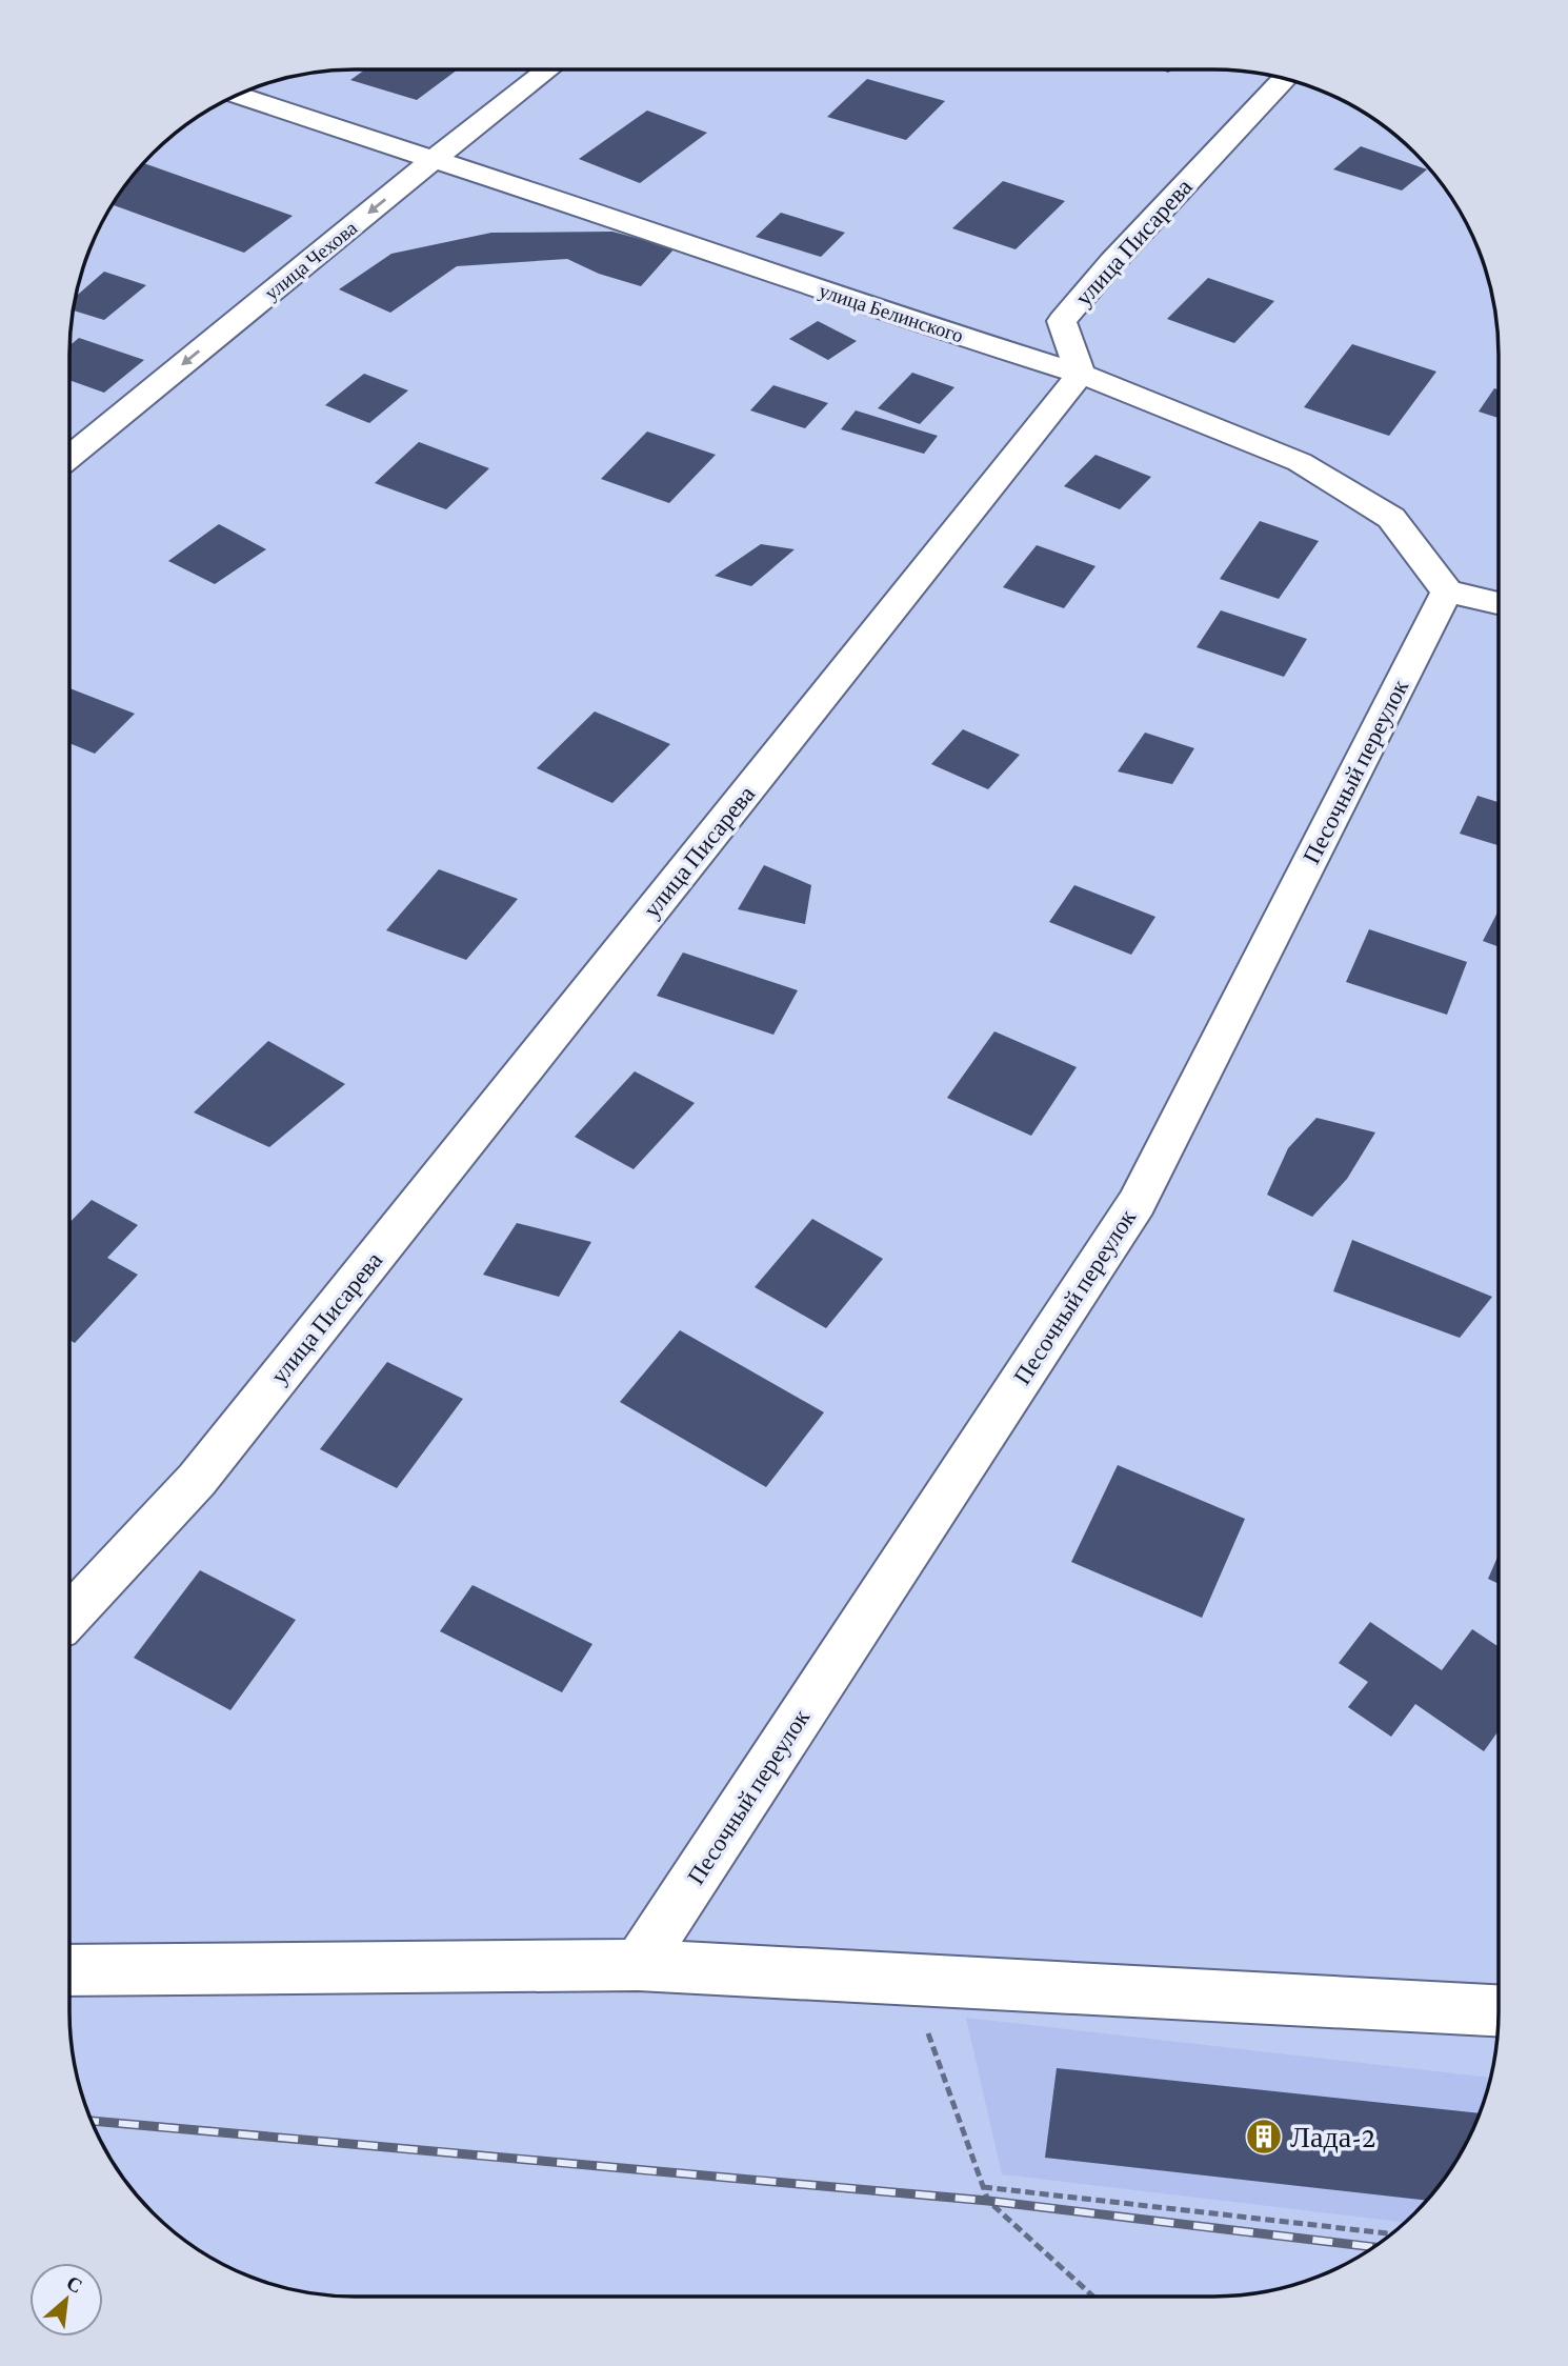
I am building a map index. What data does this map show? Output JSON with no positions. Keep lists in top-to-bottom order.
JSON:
{
  "streets": {
    "street": [
      "улица Писарева",
      "улица Чехова",
      "улица Белинского",
      "Песочный переулок"
    ]
  },
  "crossings": [
    ["улица Писарева", "улица Белинского"],
    ["улица Чехова", "улица Белинского"],
    ["улица Белинского", "Песочный переулок"]
  ],
  "one_way": ["улица Чехова"],
  "places": {
    "building": ["Лада-2"]
  },
  "north": "top right"
}
